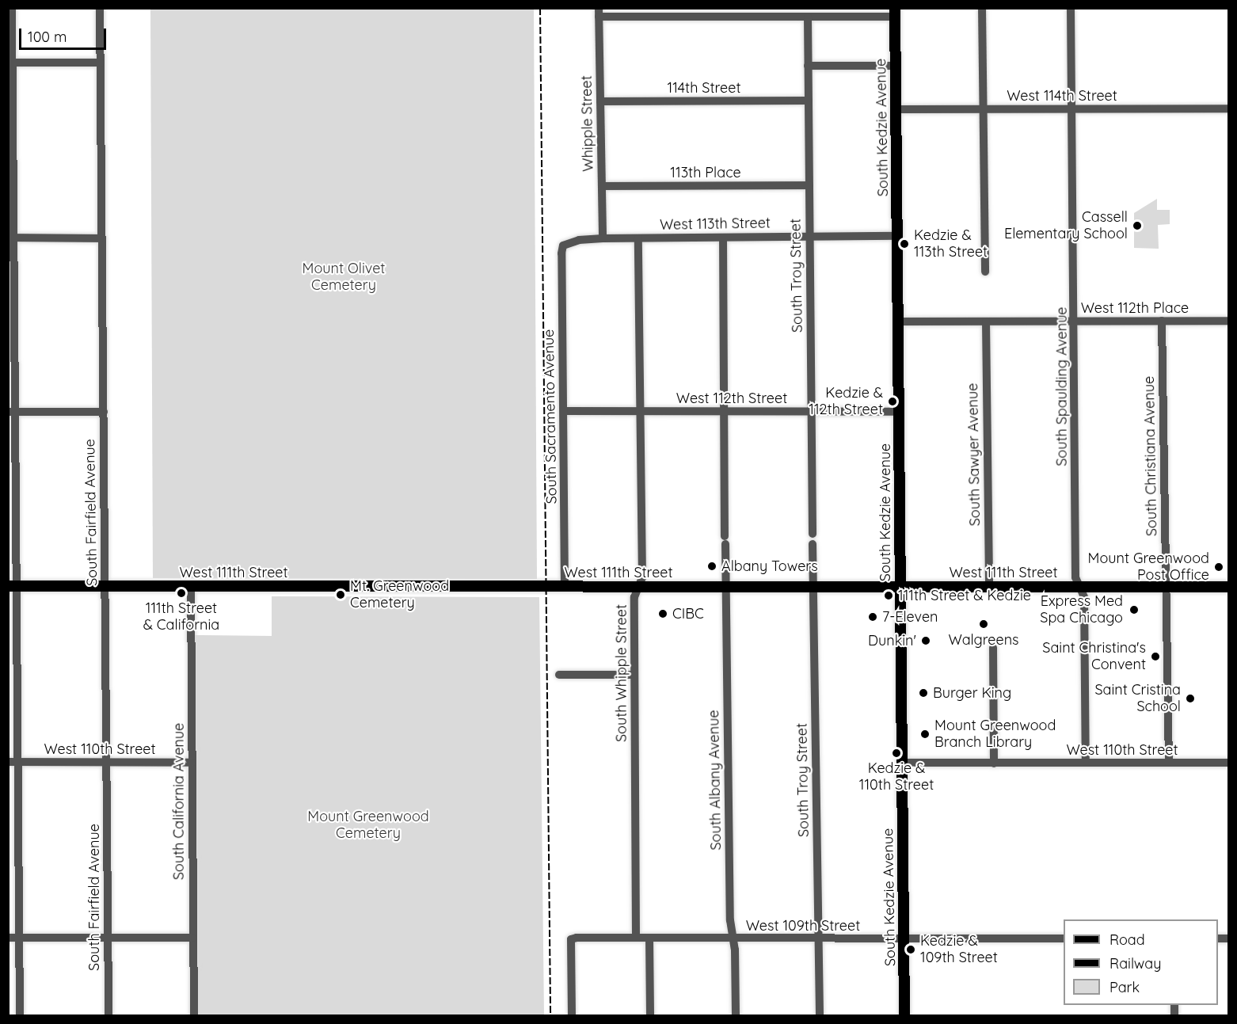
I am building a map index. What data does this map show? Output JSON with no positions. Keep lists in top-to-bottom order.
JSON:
{
  "streets": {
    "main road": ["South Kedzie Avenue", "West 111th Street"],
    "street": [
      "114th Street",
      "West 114th Street",
      "Whipple Street",
      "113th Place",
      "West 113th Street",
      "South Troy Street",
      "West 112th Place",
      "South Spaulding Avenue",
      "West 112th Street",
      "South Sacramento Avenue",
      "South Sawyer Avenue",
      "South Christiana Avenue",
      "South Fairfield Avenue",
      "South Whipple Street",
      "West 110th Street",
      "South Albany Avenue",
      "South California Avenue",
      "West 109th Street"
    ]
  },
  "crossings": [
    ["114th Street", "Whipple Street"],
    ["114th Street", "South Troy Street"],
    ["West 114th Street", "South Kedzie Avenue"],
    ["West 114th Street", "South Spaulding Avenue"],
    ["Whipple Street", "113th Place"],
    ["Whipple Street", "West 113th Street"],
    ["South Kedzie Avenue", "West 113th Street"],
    ["South Kedzie Avenue", "West 112th Place"],
    ["South Kedzie Avenue", "West 112th Street"],
    ["South Kedzie Avenue", "West 111th Street"],
    ["South Kedzie Avenue", "West 110th Street"],
    ["South Kedzie Avenue", "West 109th Street"],
    ["113th Place", "South Troy Street"],
    ["West 113th Street", "South Troy Street"],
    ["West 113th Street", "South Sacramento Avenue"],
    ["West 113th Street", "South Whipple Street"],
    ["West 113th Street", "South Albany Avenue"],
    ["South Troy Street", "West 112th Street"],
    ["South Troy Street", "West 111th Street"],
    ["South Troy Street", "West 109th Street"],
    ["West 112th Place", "South Spaulding Avenue"],
    ["West 112th Place", "South Sawyer Avenue"],
    ["West 112th Place", "South Christiana Avenue"],
    ["South Spaulding Avenue", "West 111th Street"],
    ["South Spaulding Avenue", "West 110th Street"],
    ["West 112th Street", "South Sacramento Avenue"],
    ["West 112th Street", "South Whipple Street"],
    ["West 112th Street", "South Albany Avenue"],
    ["South Sacramento Avenue", "West 111th Street"],
    ["South Sawyer Avenue", "West 111th Street"],
    ["South Christiana Avenue", "West 111th Street"],
    ["South Christiana Avenue", "West 110th Street"],
    ["South Fairfield Avenue", "West 111th Street"],
    ["South Fairfield Avenue", "West 110th Street"],
    ["West 111th Street", "South Whipple Street"],
    ["West 111th Street", "South Albany Avenue"],
    ["West 111th Street", "South California Avenue"],
    ["South Whipple Street", "West 109th Street"],
    ["West 110th Street", "South California Avenue"],
    ["South Albany Avenue", "West 109th Street"]
  ],
  "parks": ["Mount Olivet Cemetery", "Mount Greenwood Cemetery"],
  "places": [
    "Cassell Elementary School",
    "Kedzie & 113th Street",
    "Kedzie & 112th Street",
    "Albany Towers",
    "Mount Greenwood Post Office",
    "111th Street & California",
    "Mt. Greenwood Cemetery",
    "111th Street & Kedzie",
    "Express Med Spa Chicago",
    "CIBC",
    "7-Eleven",
    "Walgreens",
    "Dunkin'",
    "Saint Christina's Convent",
    "Burger King",
    "Saint Cristina School",
    "Mount Greenwood Branch Library",
    "Kedzie & 110th Street",
    "Kedzie & 109th Street"
  ],
  "legend": ["Road", "Railway", "Park"],
  "scale_bar": "100 m"
}
